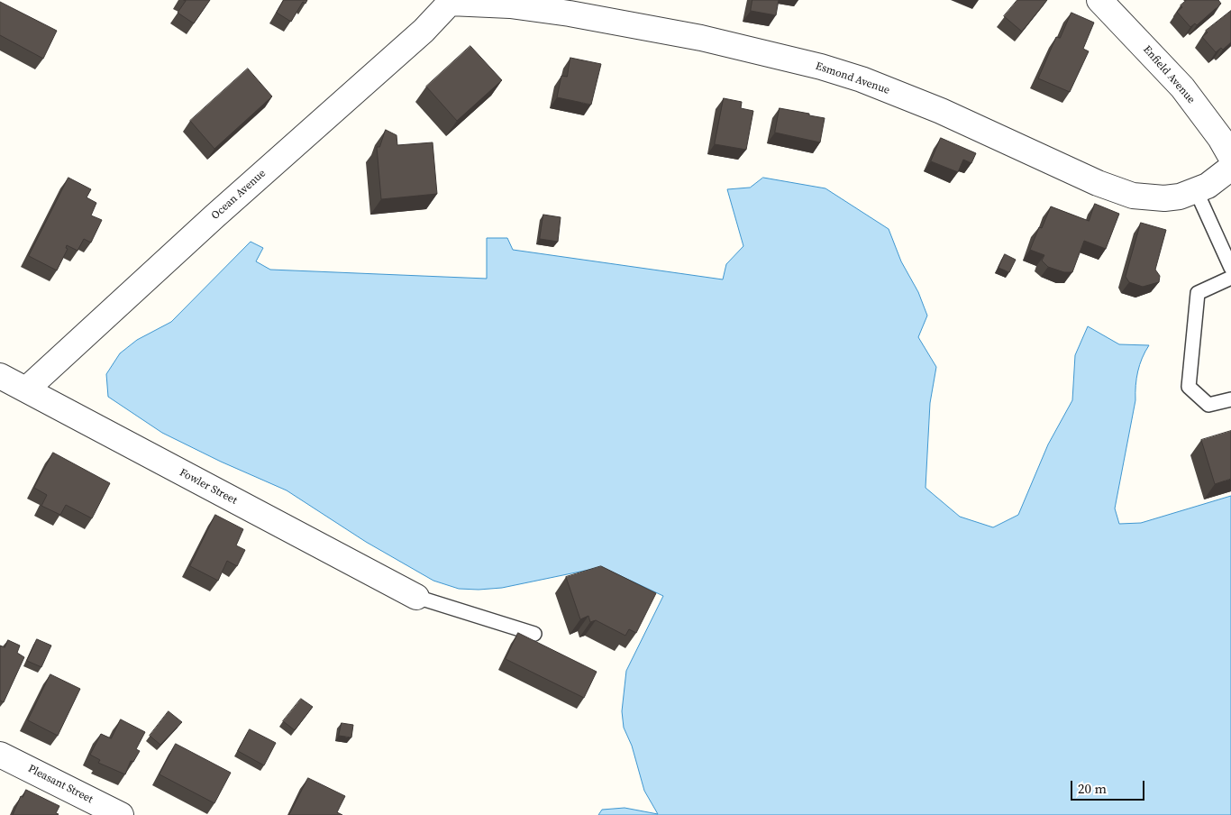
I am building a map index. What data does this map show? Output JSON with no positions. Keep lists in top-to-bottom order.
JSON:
{
  "streets": {
    "street": [
      "Enfield Avenue",
      "Esmond Avenue",
      "Ocean Avenue",
      "Fowler Street",
      "Pleasant Street"
    ]
  },
  "crossings": [
    ["Esmond Avenue", "Ocean Avenue"],
    ["Ocean Avenue", "Fowler Street"]
  ],
  "scale_bar": "20 m"
}
